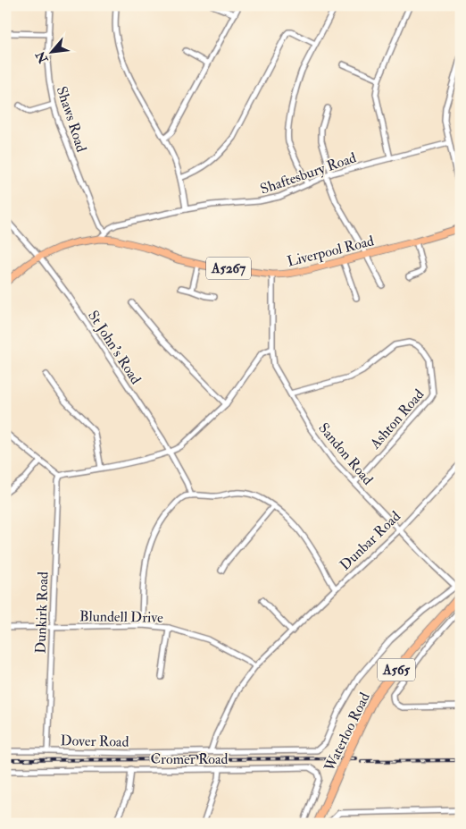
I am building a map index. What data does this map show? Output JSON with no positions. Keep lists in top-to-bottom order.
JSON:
{
  "streets": {
    "highway": ["A565", "Waterloo Road"],
    "main road": ["Liverpool Road", "A5267"],
    "street": [
      "Shaws Road",
      "Shaftesbury Road",
      "St John's Road",
      "Ashton Road",
      "Sandon Road",
      "Dunbar Road",
      "Dunkirk Road",
      "Blundell Drive",
      "Dover Road",
      "Cromer Road"
    ]
  },
  "crossings": [
    ["Shaws Road", "Shaftesbury Road"],
    ["Shaftesbury Road", "Liverpool Road"],
    ["Liverpool Road", "St John's Road"],
    ["Liverpool Road", "Sandon Road"],
    ["Ashton Road", "Sandon Road"],
    ["Sandon Road", "Dunbar Road"],
    ["Sandon Road", "Dover Road"],
    ["Dunbar Road", "Blundell Drive"],
    ["Dunbar Road", "Dover Road"],
    ["Dunkirk Road", "Blundell Drive"],
    ["Dunkirk Road", "Dover Road"]
  ],
  "north": "bottom left"
}
